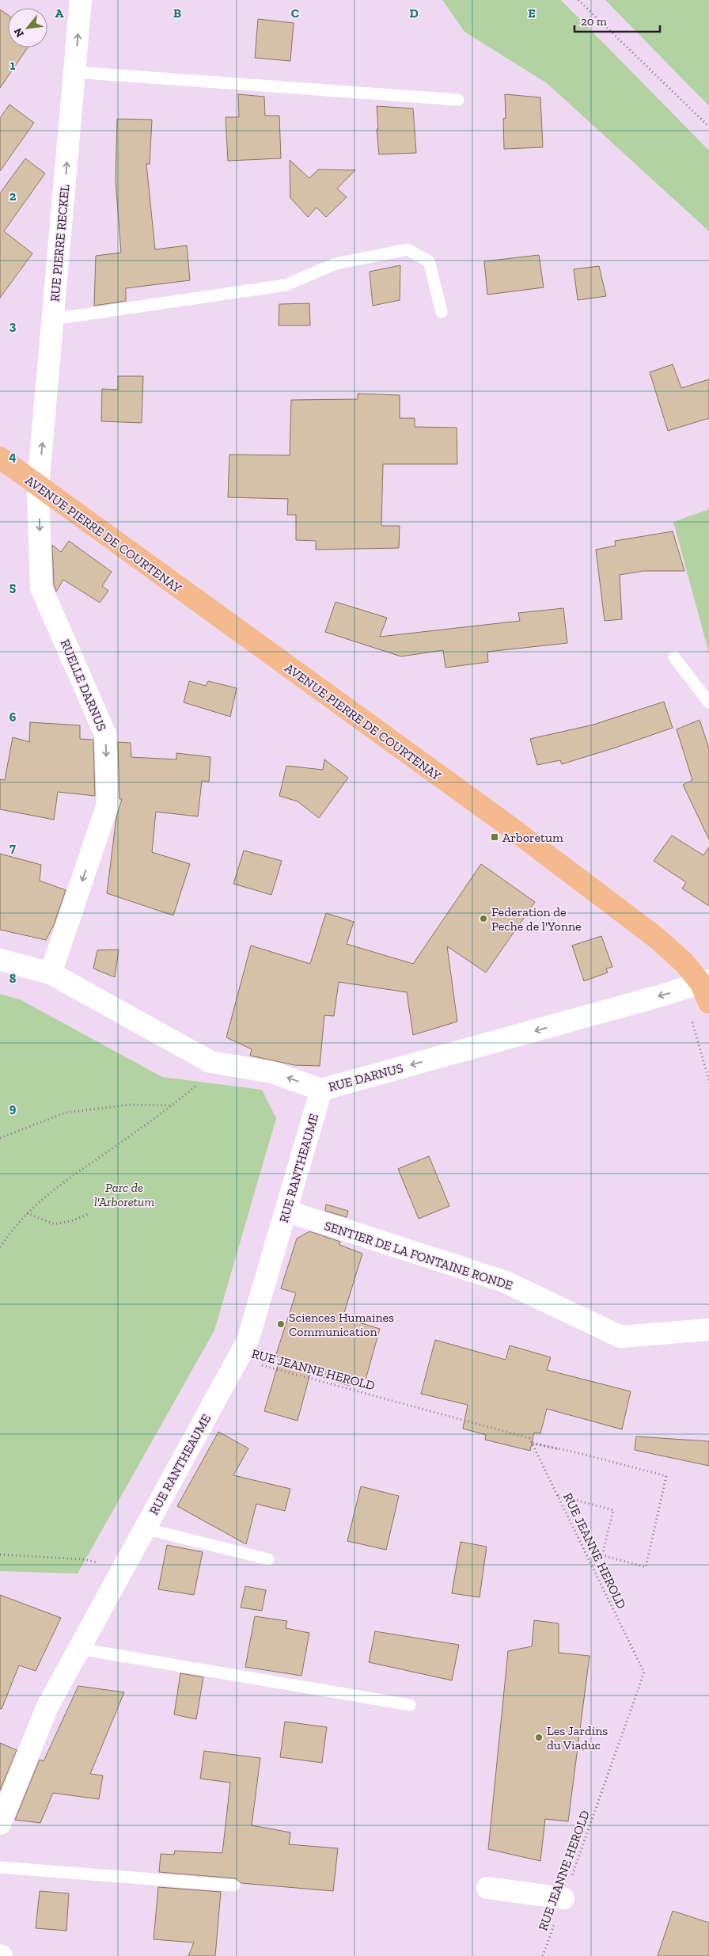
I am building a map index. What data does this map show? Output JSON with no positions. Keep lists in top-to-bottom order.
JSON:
{
  "streets": {
    "main road": ["AVENUE PIERRE DE COURTENAY"],
    "street": [
      "RUE PIERRE RECKEL",
      "RUELLE DARNUS",
      "RUE DARNUS",
      "RUE RANTHEAUME",
      "SENTIER DE LA FONTAINE RONDE"
    ],
    "path": ["RUE JEANNE HEROLD"]
  },
  "crossings": [
    ["RUE PIERRE RECKEL", "AVENUE PIERRE DE COURTENAY"],
    ["RUE PIERRE RECKEL", "RUELLE DARNUS"],
    ["AVENUE PIERRE DE COURTENAY", "RUELLE DARNUS"],
    ["AVENUE PIERRE DE COURTENAY", "RUE DARNUS"],
    ["RUELLE DARNUS", "RUE DARNUS"],
    ["RUE DARNUS", "RUE RANTHEAUME"],
    ["RUE RANTHEAUME", "SENTIER DE LA FONTAINE RONDE"],
    ["RUE RANTHEAUME", "RUE JEANNE HEROLD"]
  ],
  "one_way": ["RUE PIERRE RECKEL", "RUELLE DARNUS", "RUE DARNUS"],
  "parks": ["Parc de l'Arboretum"],
  "places": {
    "transit": ["Arboretum"],
    "other": ["Federation de Peche de l'Yonne", "Sciences Humaines Communication", "Les Jardins du Viaduc"]
  },
  "scale_bar": "20 m",
  "north": "bottom left",
  "grid": {
    "columns": [
      "A",
      "B",
      "C",
      "D",
      "E"
    ],
    "rows": [
      "1",
      "2",
      "3",
      "4",
      "5",
      "6",
      "7",
      "8",
      "9"
    ]
  }
}
